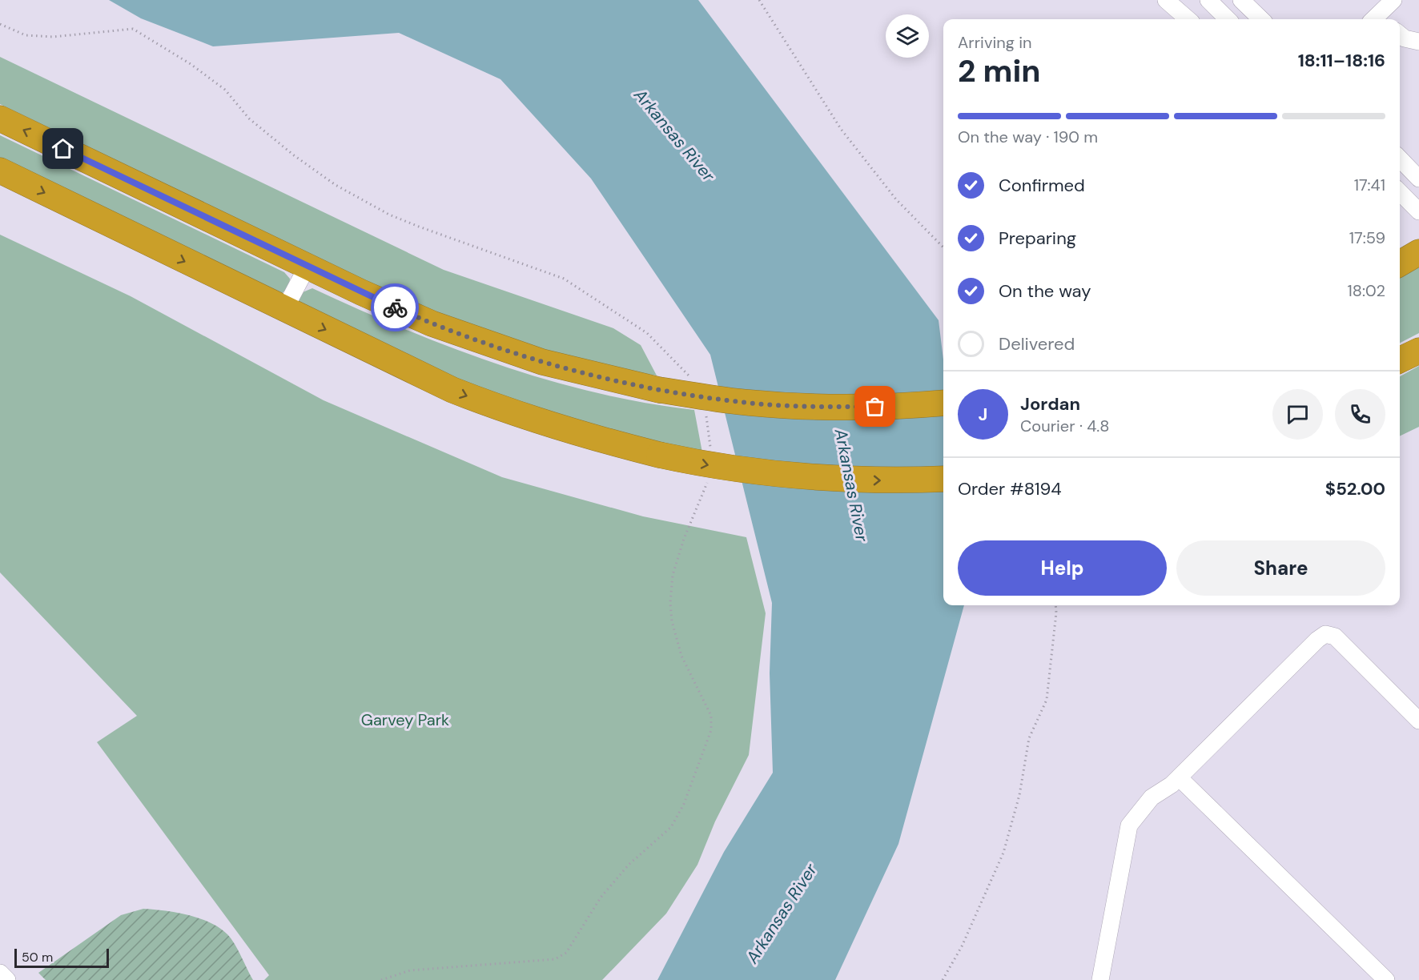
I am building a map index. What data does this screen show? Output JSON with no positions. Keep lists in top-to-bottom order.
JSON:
{
  "water": ["Arkansas River"],
  "parks": ["Garvey Park"],
  "scale_bar": "50 m",
  "page": {
    "heading": ["2 min", "Arriving in", "18:11–18:16"],
    "panel": [
      "Jordan",
      "Courier · 4.8",
      "Order #8194",
      "$52.00"
    ],
    "bar": "On the way · 190 m",
    "list": [
      ["Confirmed", "17:41"],
      ["Preparing", "17:59"],
      ["On the way", "18:02"],
      "Delivered"
    ],
    "round": "J",
    "buttons": ["Help", "Share"],
    "scale": "50 m"
  }
}
